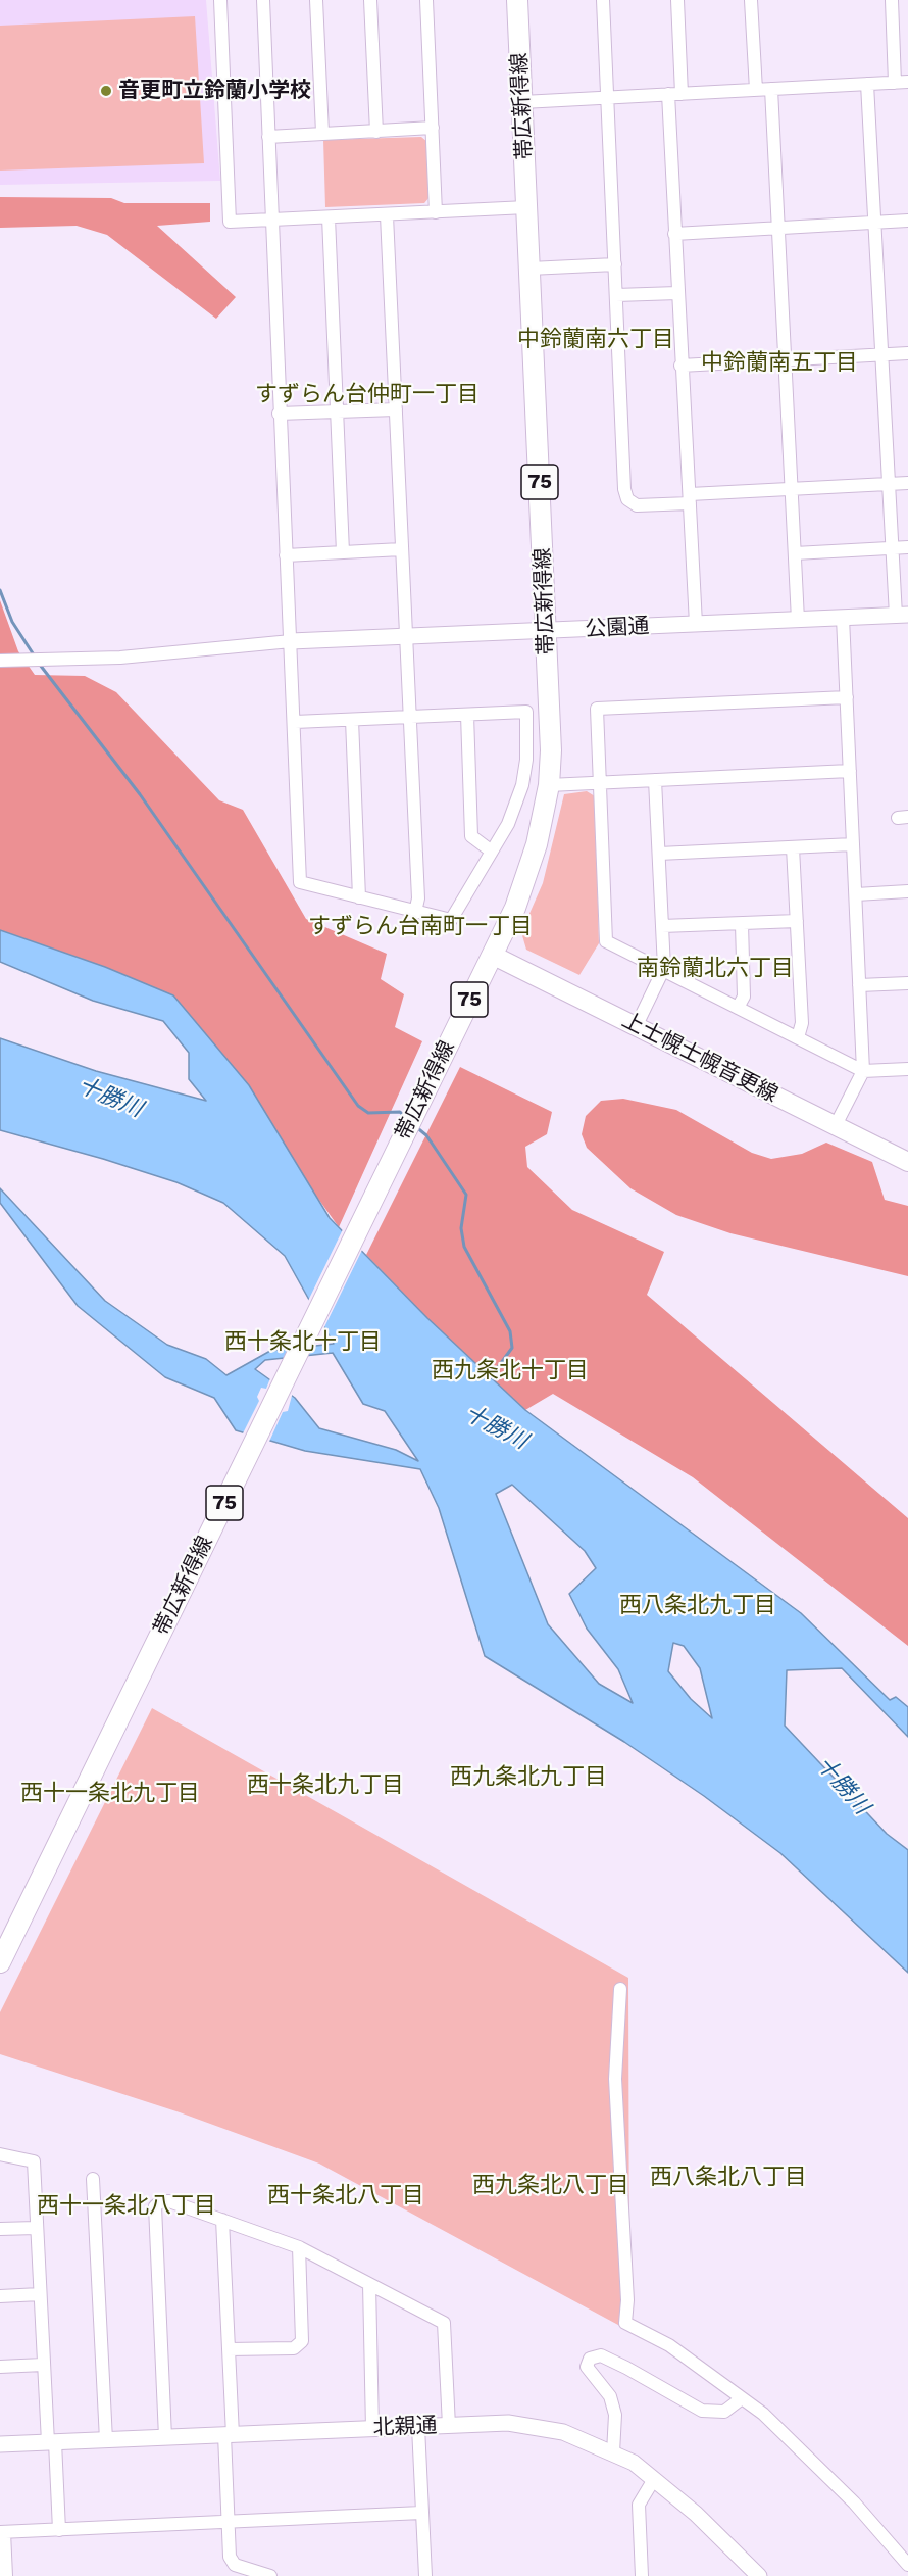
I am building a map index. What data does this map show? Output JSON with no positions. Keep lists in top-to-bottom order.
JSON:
{
  "streets": {
    "main road": ["帯広新得線", "75", "上士幌士幌音更線"],
    "street": ["公園通", "北親通"]
  },
  "crossings": [
    ["帯広新得線", "公園通"],
    ["帯広新得線", "上士幌士幌音更線"]
  ],
  "districts": [
    "中鈴蘭南六丁目",
    "中鈴蘭南五丁目",
    "すずらん台仲町一丁目",
    "すずらん台南町一丁目",
    "南鈴蘭北六丁目",
    "西十条北十丁目",
    "西九条北十丁目",
    "西八条北九丁目",
    "西九条北九丁目",
    "西十条北九丁目",
    "西十一条北九丁目",
    "西八条北八丁目",
    "西九条北八丁目",
    "西十条北八丁目",
    "西十一条北八丁目"
  ],
  "water": ["十勝川"],
  "places": ["音更町立鈴蘭小学校"]
}
